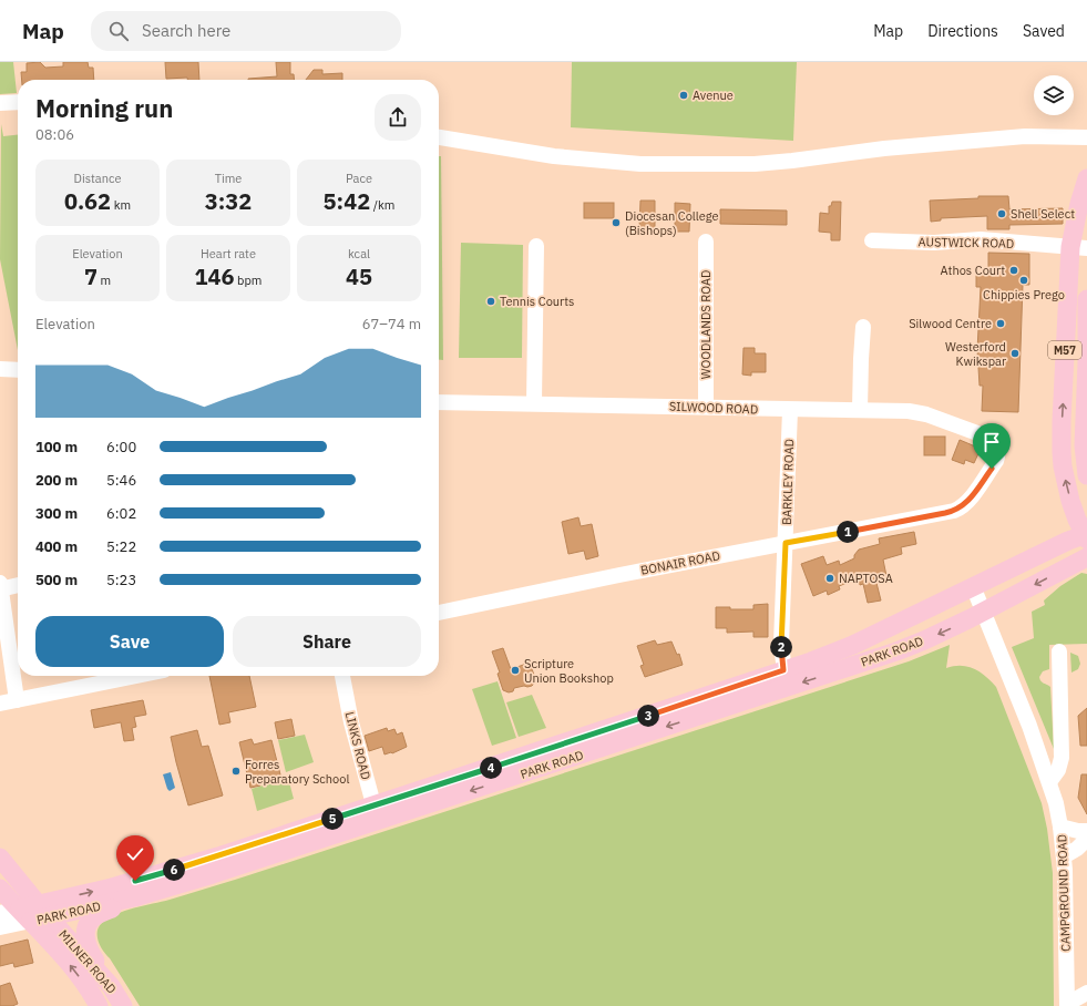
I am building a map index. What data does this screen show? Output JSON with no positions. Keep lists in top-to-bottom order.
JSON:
{
  "streets": {
    "main road": ["M57", "PARK ROAD", "MILNER ROAD"],
    "street": [
      "AUSTWICK ROAD",
      "WOODLANDS ROAD",
      "SILWOOD ROAD",
      "BARKLEY ROAD",
      "BONAIR ROAD",
      "LINKS ROAD",
      "CAMPGROUND ROAD"
    ]
  },
  "crossings": [
    ["AUSTWICK ROAD", "M57"],
    ["WOODLANDS ROAD", "SILWOOD ROAD"],
    ["M57", "PARK ROAD"],
    ["SILWOOD ROAD", "BARKLEY ROAD"],
    ["SILWOOD ROAD", "BONAIR ROAD"],
    ["BARKLEY ROAD", "BONAIR ROAD"],
    ["BARKLEY ROAD", "PARK ROAD"],
    ["PARK ROAD", "LINKS ROAD"],
    ["PARK ROAD", "CAMPGROUND ROAD"],
    ["PARK ROAD", "MILNER ROAD"]
  ],
  "places": [
    "Avenue",
    "Shell Select",
    "Diocesan College (Bishops)",
    "Athos Court",
    "Chippies Prego",
    "Tennis Courts",
    "Silwood Centre",
    "Westerford Kwikspar",
    "NAPTOSA",
    "Scripture Union Bookshop",
    "Forres Preparatory School"
  ],
  "page": {
    "header": "Map",
    "search": "Search here",
    "nav": ["Map", "Directions", "Saved"],
    "heading": ["Morning run", "08:06"],
    "stats": [
      ["Distance", "0.62 km"],
      ["Time", "3:32"],
      ["Pace", "5:42 /km"],
      ["Elevation", "7 m"],
      ["Heart rate", "146 bpm"],
      ["kcal", "45"]
    ],
    "chart": ["Elevation", "67–74 m"],
    "list": [
      {
        "name": "100 m",
        "note": "6:00"
      },
      {
        "name": "200 m",
        "note": "5:46"
      },
      {
        "name": "300 m",
        "note": "6:02"
      },
      {
        "name": "400 m",
        "note": "5:22"
      },
      {
        "name": "500 m",
        "note": "5:23"
      }
    ],
    "pins": [
      "1",
      "2",
      "3",
      "4",
      "5",
      "6"
    ],
    "buttons": ["Save", "Share"]
  }
}
